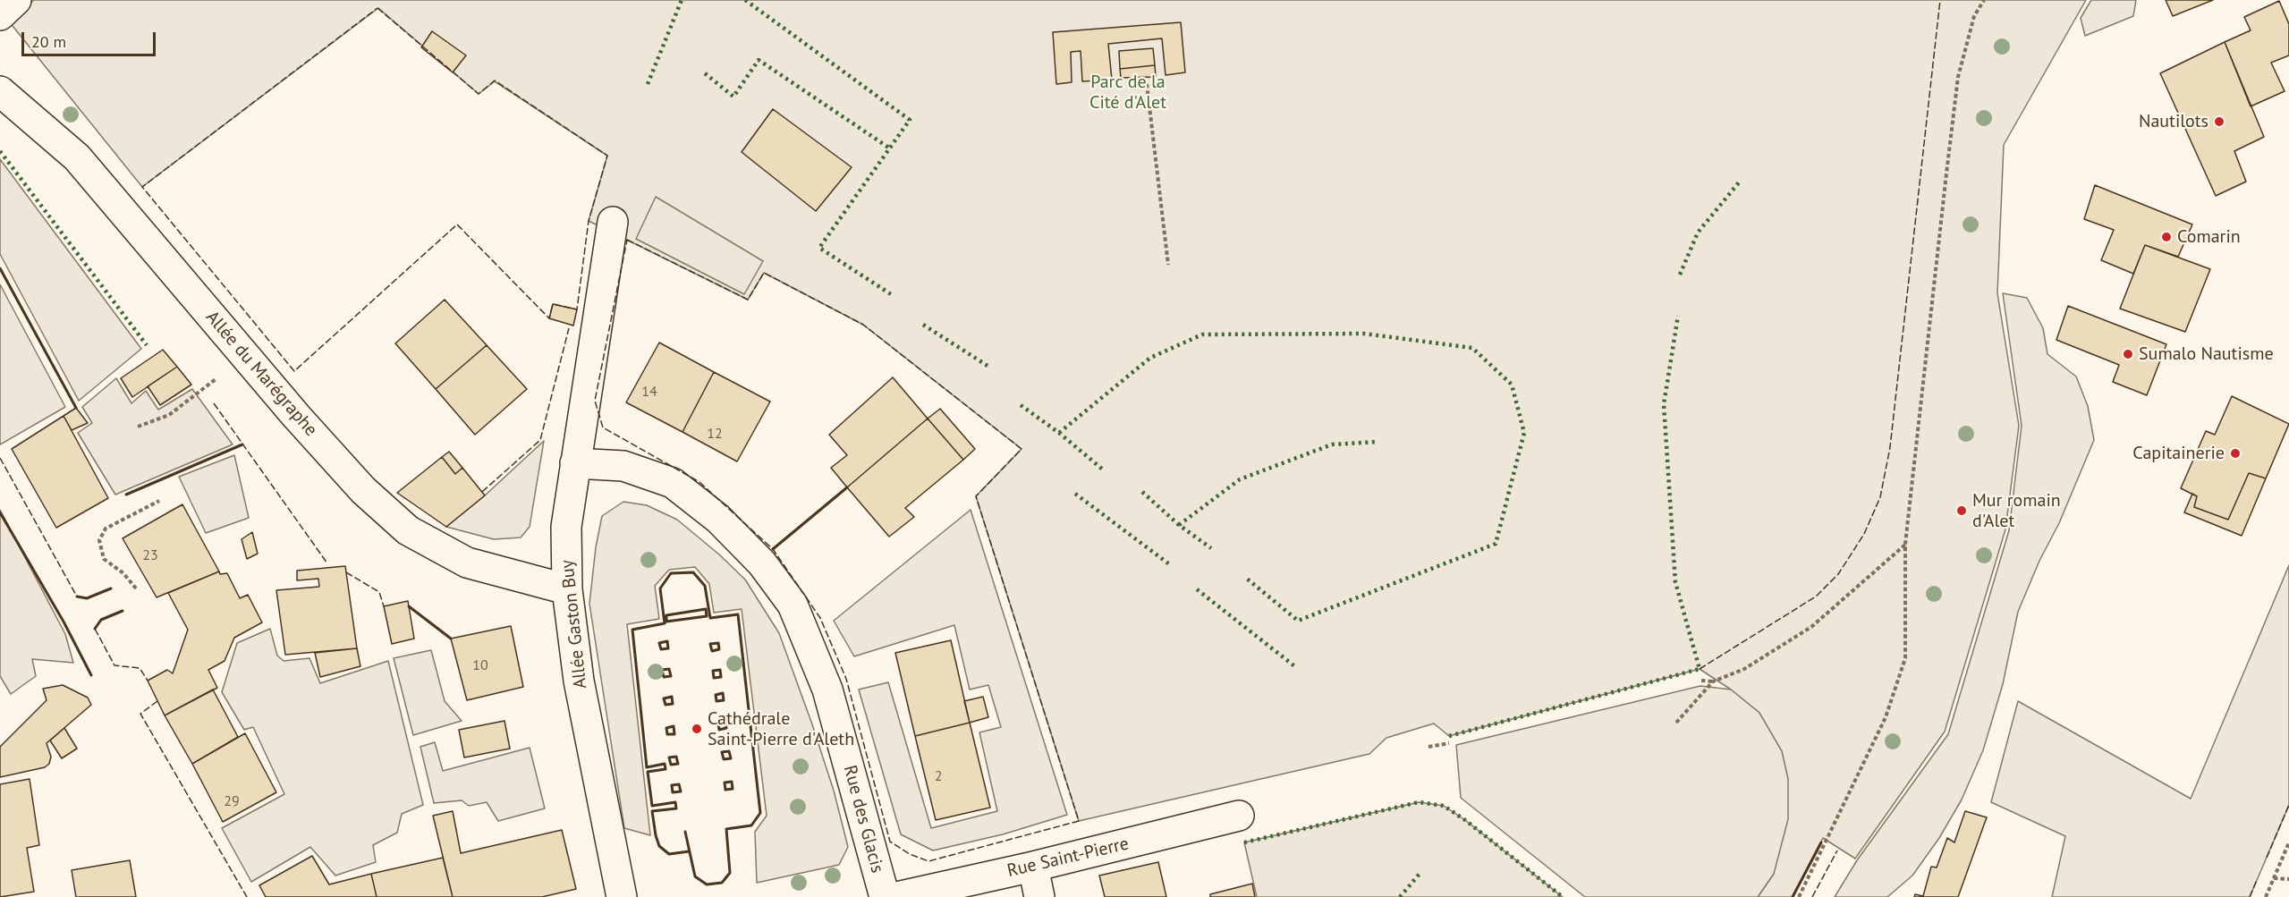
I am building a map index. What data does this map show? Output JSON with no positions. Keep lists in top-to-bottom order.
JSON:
{
  "streets": {
    "street": [
      "Allée du Marégraphe",
      "Allée Gaston Buy",
      "Rue des Glacis",
      "Rue Saint-Pierre"
    ]
  },
  "crossings": [
    ["Allée du Marégraphe", "Allée Gaston Buy"],
    ["Allée Gaston Buy", "Rue des Glacis"]
  ],
  "parks": ["Parc de la Cité d'Alet"],
  "places": [
    "Nautilots",
    "Comarin",
    "Sumalo Nautisme",
    "Capitainerie",
    "Mur romain d'Alet",
    "Cathédrale Saint-Pierre d'Aleth"
  ],
  "house_numbers": [
    "14",
    "12",
    "23",
    "10",
    "2",
    "29"
  ],
  "scale_bar": "20 m"
}
